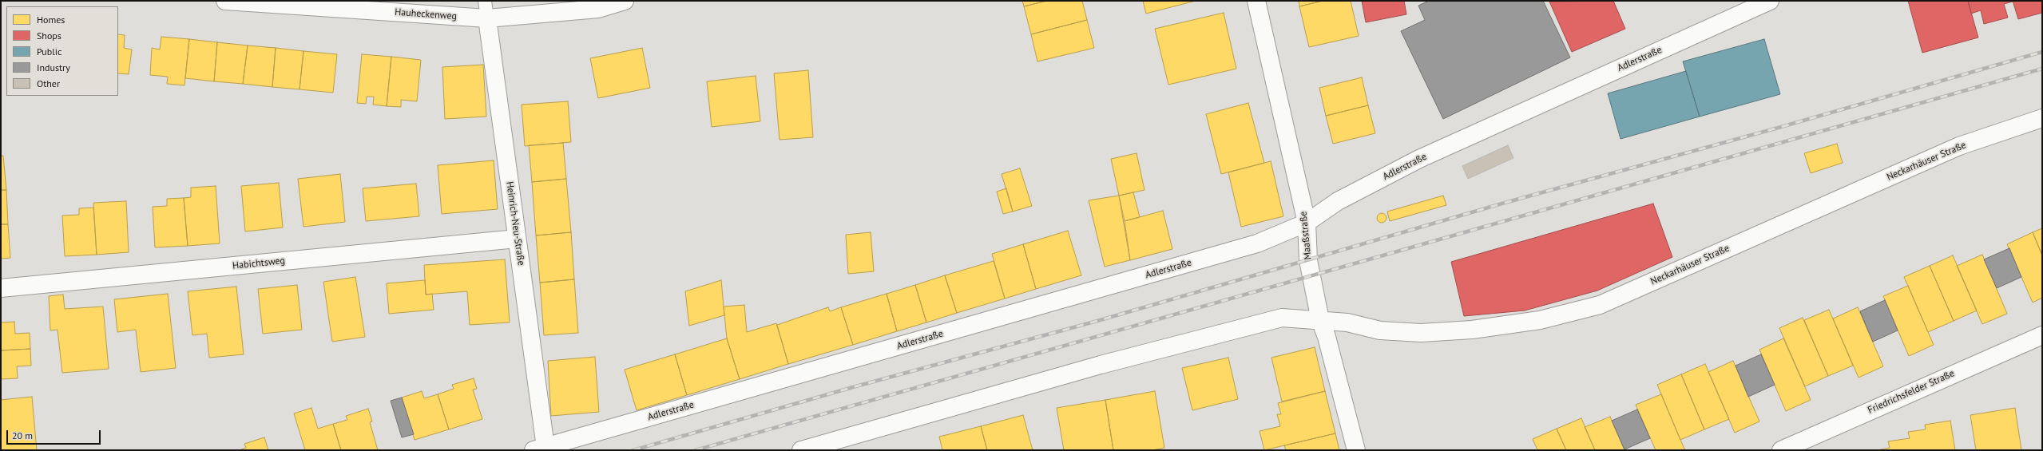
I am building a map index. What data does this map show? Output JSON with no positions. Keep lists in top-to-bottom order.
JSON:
{
  "streets": {
    "street": [
      "Hauheckenweg",
      "Adlerstraße",
      "Neckarhäuser Straße",
      "Heinrich-Neu-Straße",
      "Maaßstraße",
      "Habichtsweg",
      "Friedrichsfelder Straße"
    ]
  },
  "crossings": [
    ["Hauheckenweg", "Heinrich-Neu-Straße"],
    ["Adlerstraße", "Heinrich-Neu-Straße"],
    ["Adlerstraße", "Maaßstraße"],
    ["Neckarhäuser Straße", "Maaßstraße"],
    ["Heinrich-Neu-Straße", "Habichtsweg"]
  ],
  "legend": [
    "Homes",
    "Shops",
    "Public",
    "Industry",
    "Other"
  ],
  "scale_bar": "20 m"
}
